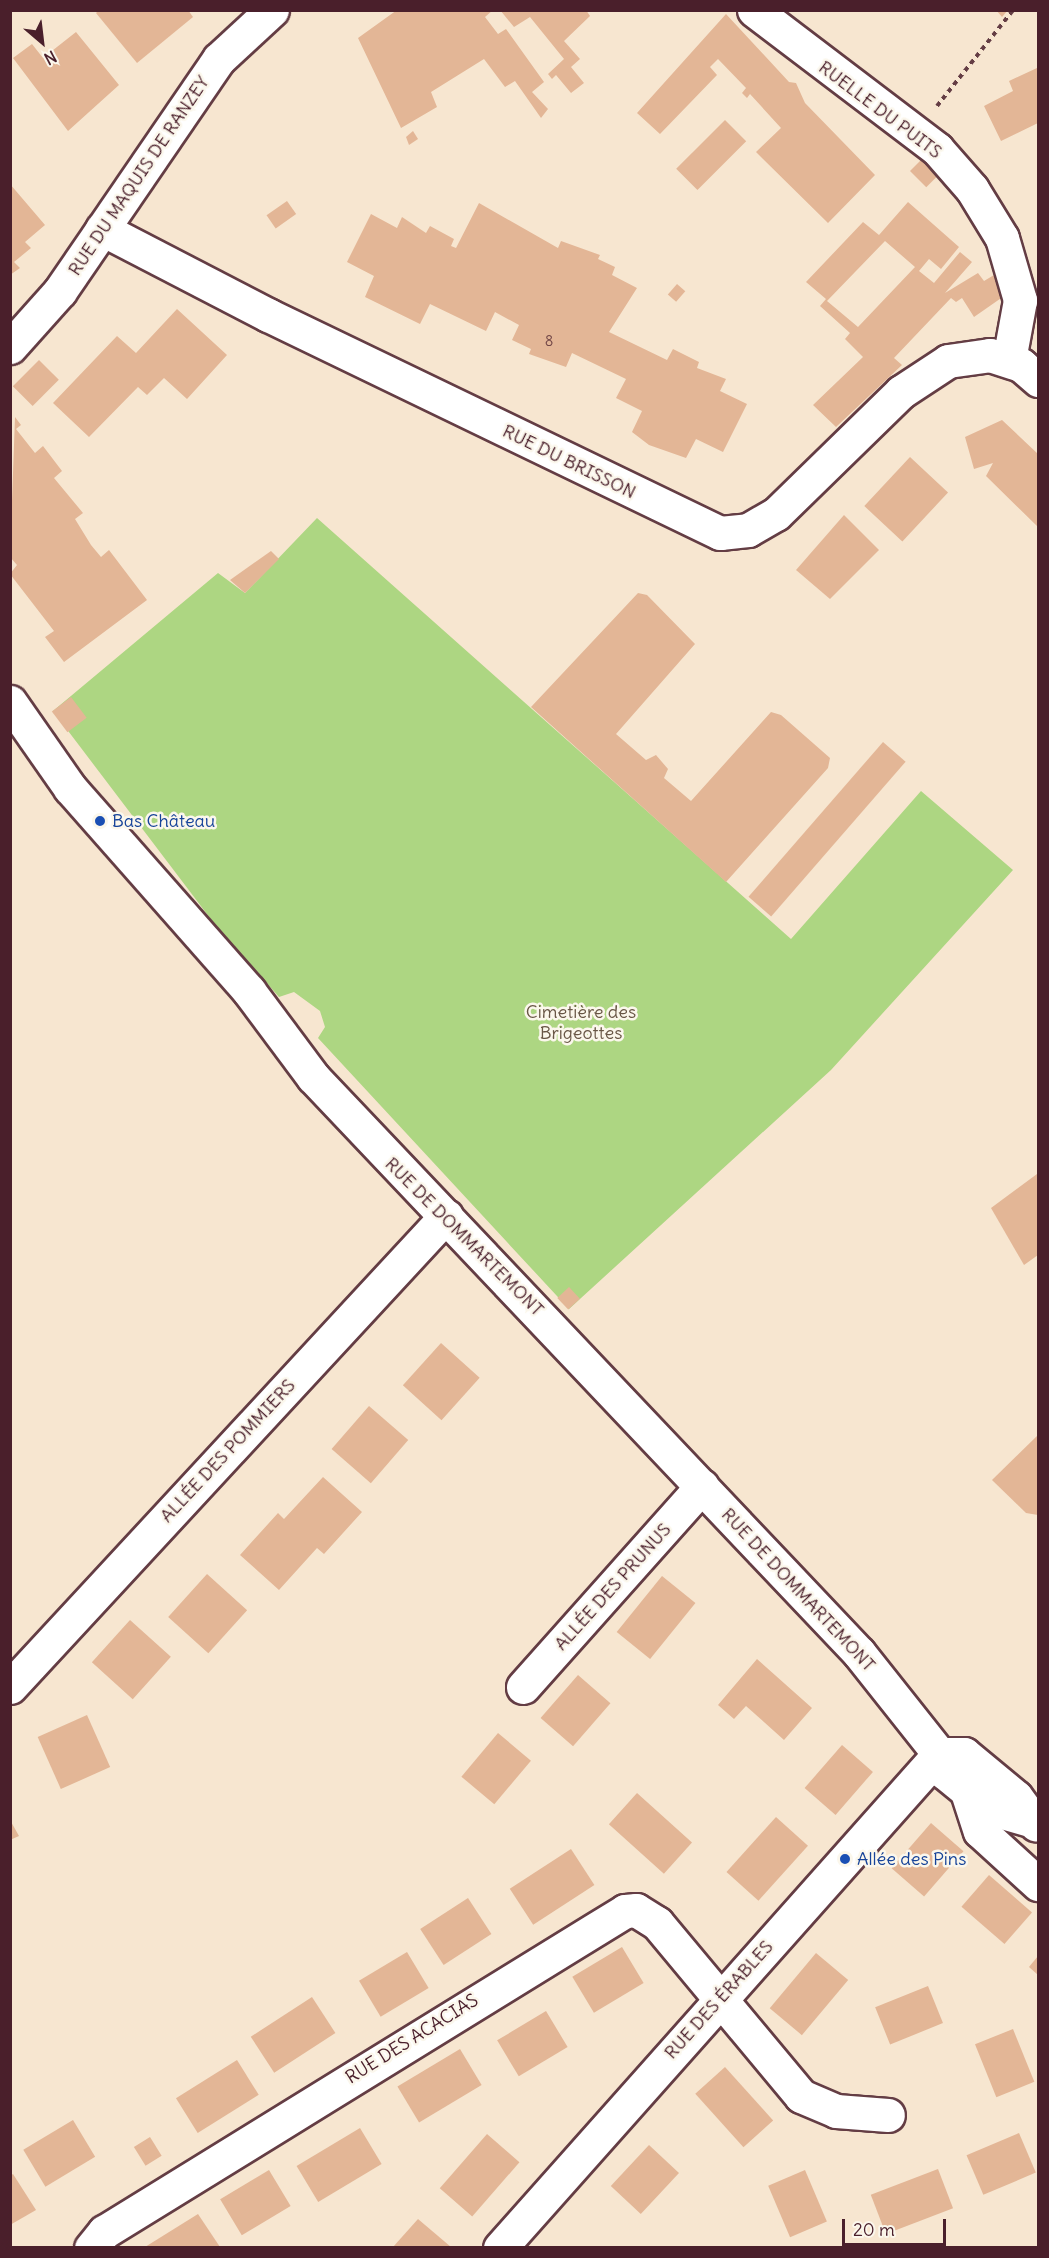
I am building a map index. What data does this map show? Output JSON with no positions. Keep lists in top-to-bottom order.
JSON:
{
  "streets": {
    "street": [
      "RUELLE DU PUITS",
      "RUE DU MAQUIS DE RANZEY",
      "RUE DU BRISSON",
      "RUE DE DOMMARTEMONT",
      "ALLÉE DES POMMIERS",
      "ALLÉE DES PRUNUS",
      "RUE DES ÉRABLES",
      "RUE DES ACACIAS"
    ]
  },
  "crossings": [
    ["RUELLE DU PUITS", "RUE DU BRISSON"],
    ["RUE DU MAQUIS DE RANZEY", "RUE DU BRISSON"],
    ["RUE DE DOMMARTEMONT", "ALLÉE DES POMMIERS"],
    ["RUE DE DOMMARTEMONT", "ALLÉE DES PRUNUS"],
    ["RUE DE DOMMARTEMONT", "RUE DES ÉRABLES"],
    ["RUE DES ÉRABLES", "RUE DES ACACIAS"]
  ],
  "parks": ["Cimetière des Brigeottes"],
  "places": ["Bas Château", "Allée des Pins"],
  "house_numbers": ["8"],
  "scale_bar": "20 m",
  "north": "bottom right"
}
